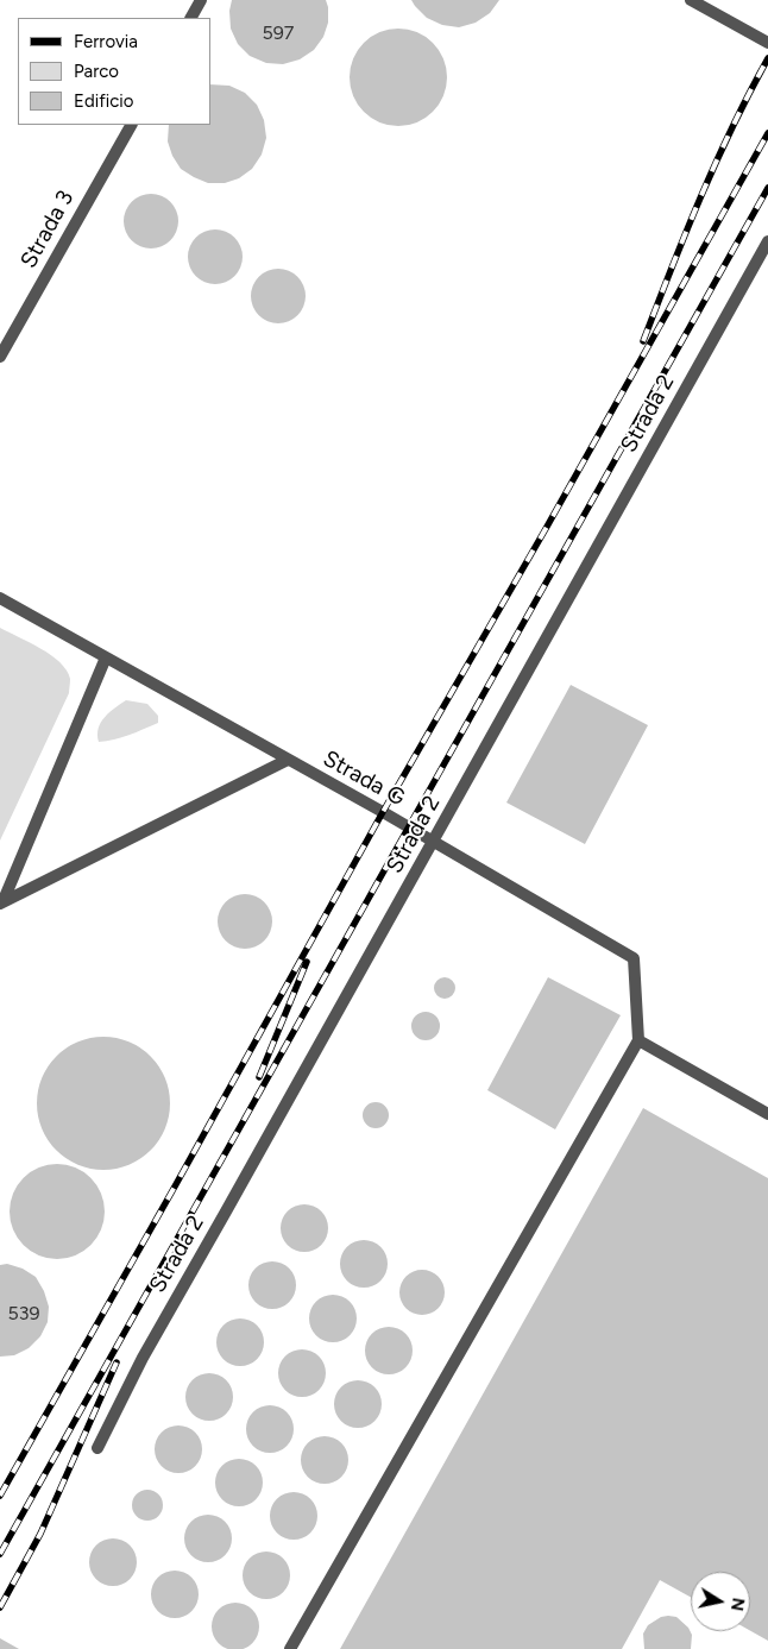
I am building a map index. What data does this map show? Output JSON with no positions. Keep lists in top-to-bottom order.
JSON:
{
  "streets": {
    "lane": ["Strada 3", "Strada 2", "Strada G"]
  },
  "crossings": [
    ["Strada 2", "Strada G"]
  ],
  "house_numbers": ["597", "539"],
  "legend": ["Ferrovia", "Parco", "Edificio"],
  "north": "right"
}
